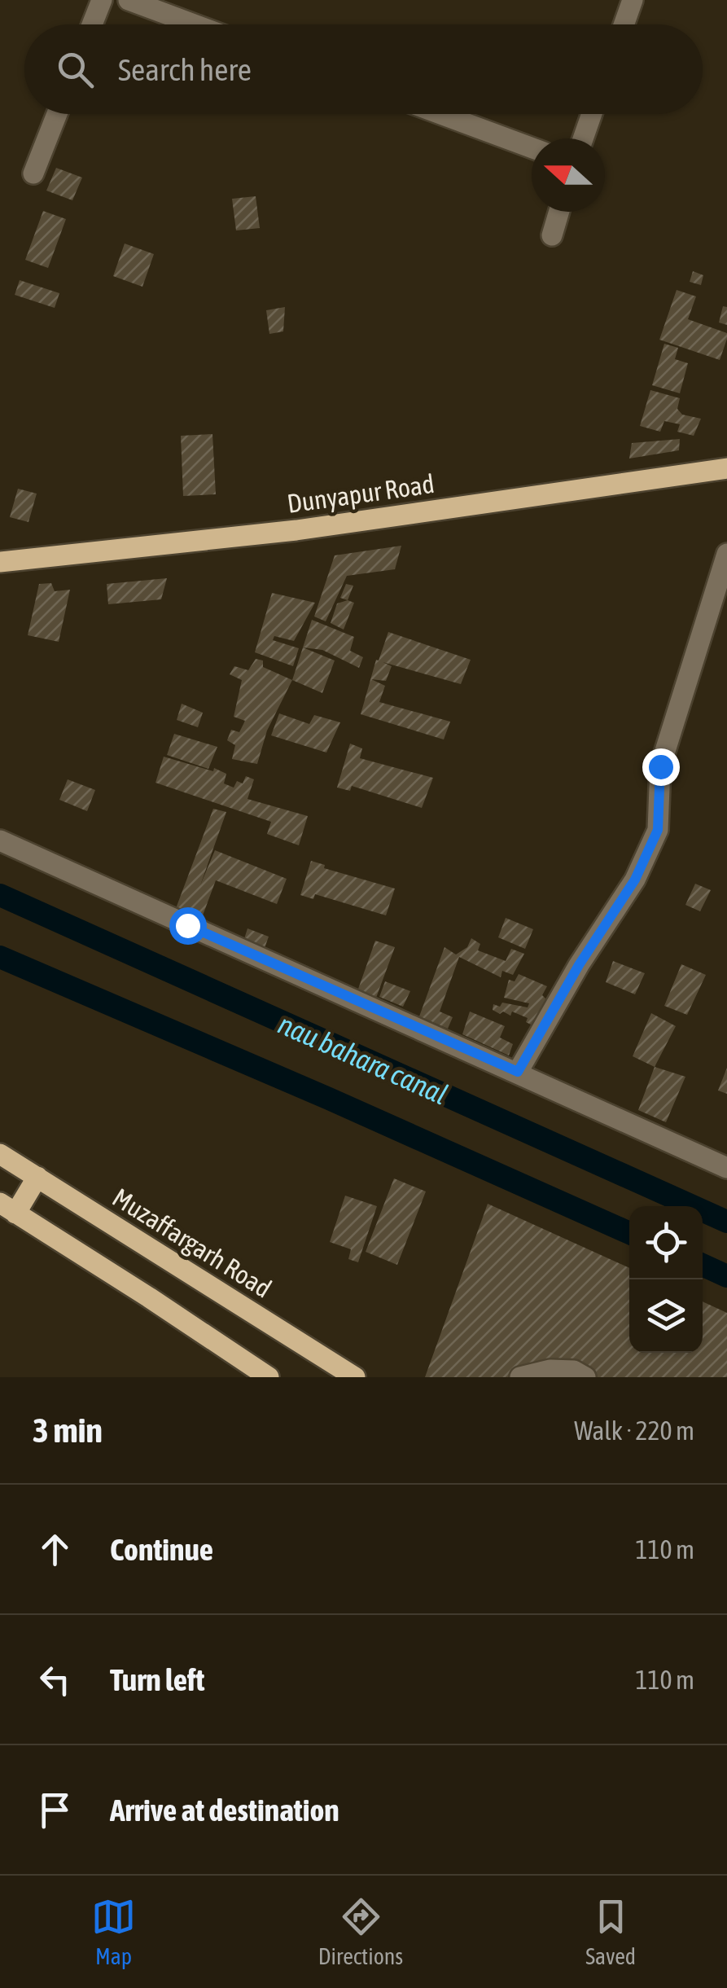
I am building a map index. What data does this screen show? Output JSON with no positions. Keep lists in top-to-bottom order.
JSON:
{
  "streets": {
    "main road": ["Dunyapur Road", "Muzaffargarh Road"]
  },
  "water": ["nau bahara canal"],
  "north": "left",
  "page": {
    "search": "Search here",
    "heading": ["3 min", "Walk · 220 m"],
    "list": [
      ["Continue", "110 m"],
      ["Turn left", "110 m"],
      "Arrive at destination"
    ],
    "nav": ["Map", "Directions", "Saved"]
  }
}
